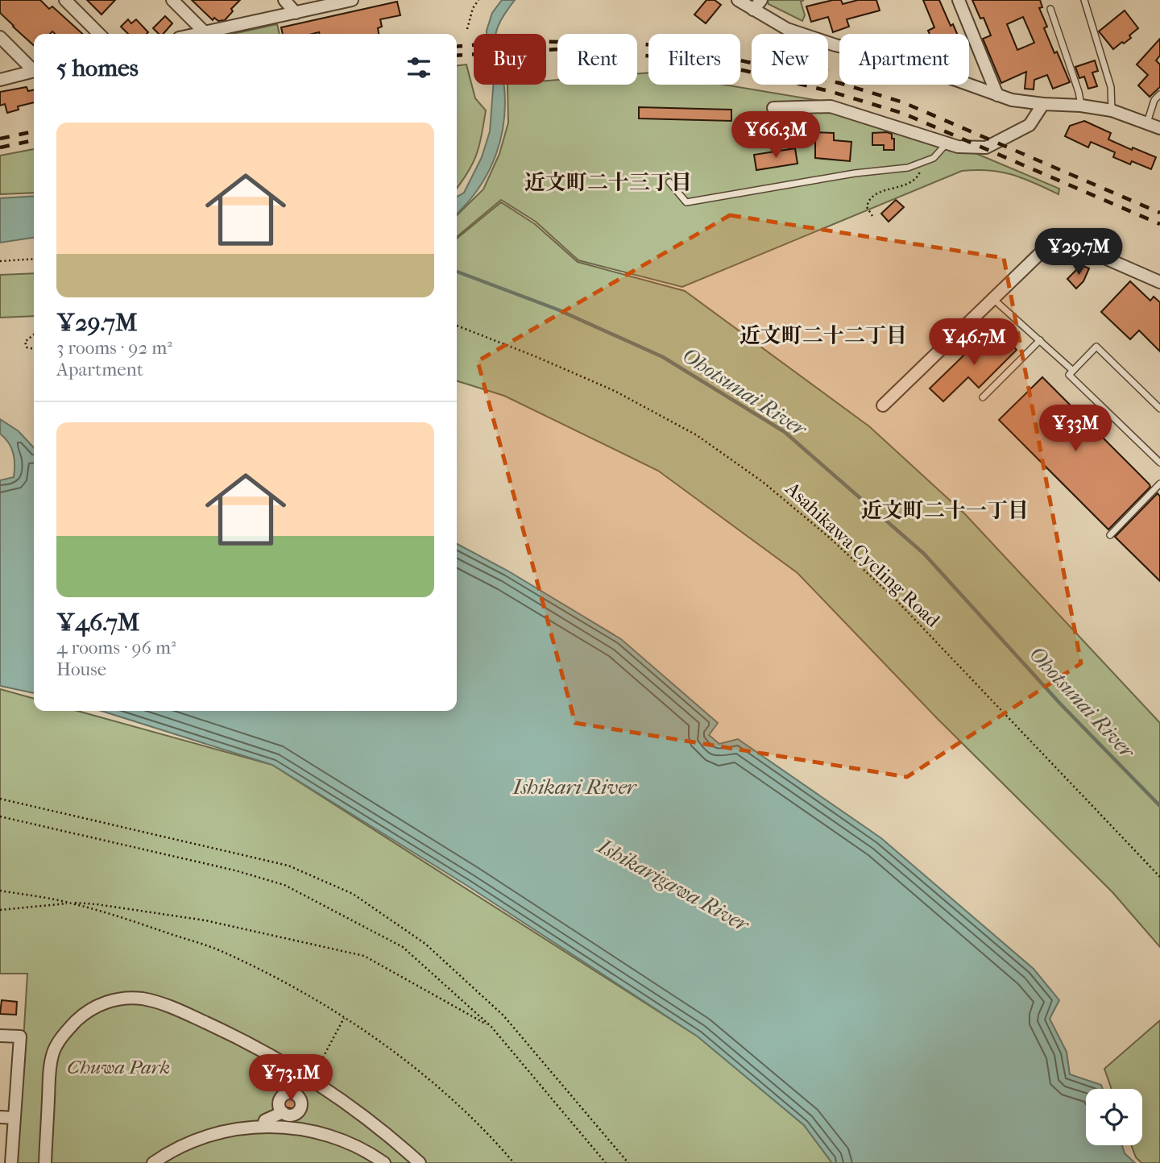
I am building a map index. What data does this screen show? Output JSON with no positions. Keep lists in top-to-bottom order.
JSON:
{
  "streets": {
    "path": ["Asahikawa Cycling Road"]
  },
  "districts": ["近文町二十三丁目", "近文町二十二丁目", "近文町二十一丁目"],
  "water": ["Ohotsunai River", "Ishikari River", "Ishikarigawa River"],
  "parks": ["Chuwa Park"],
  "page": {
    "chip": [
      "Buy",
      "Rent",
      "Filters",
      "New",
      "Apartment"
    ],
    "heading": "5 homes",
    "list": [
      {
        "name": "¥29.7M",
        "note": "3 rooms · 92 m² · Apartment"
      },
      {
        "name": "¥46.7M",
        "note": "4 rooms · 96 m² · House"
      }
    ],
    "price": [
      "¥66.3M",
      "¥29.7M",
      "¥46.7M",
      "¥33M",
      "¥73.1M"
    ]
  }
}
